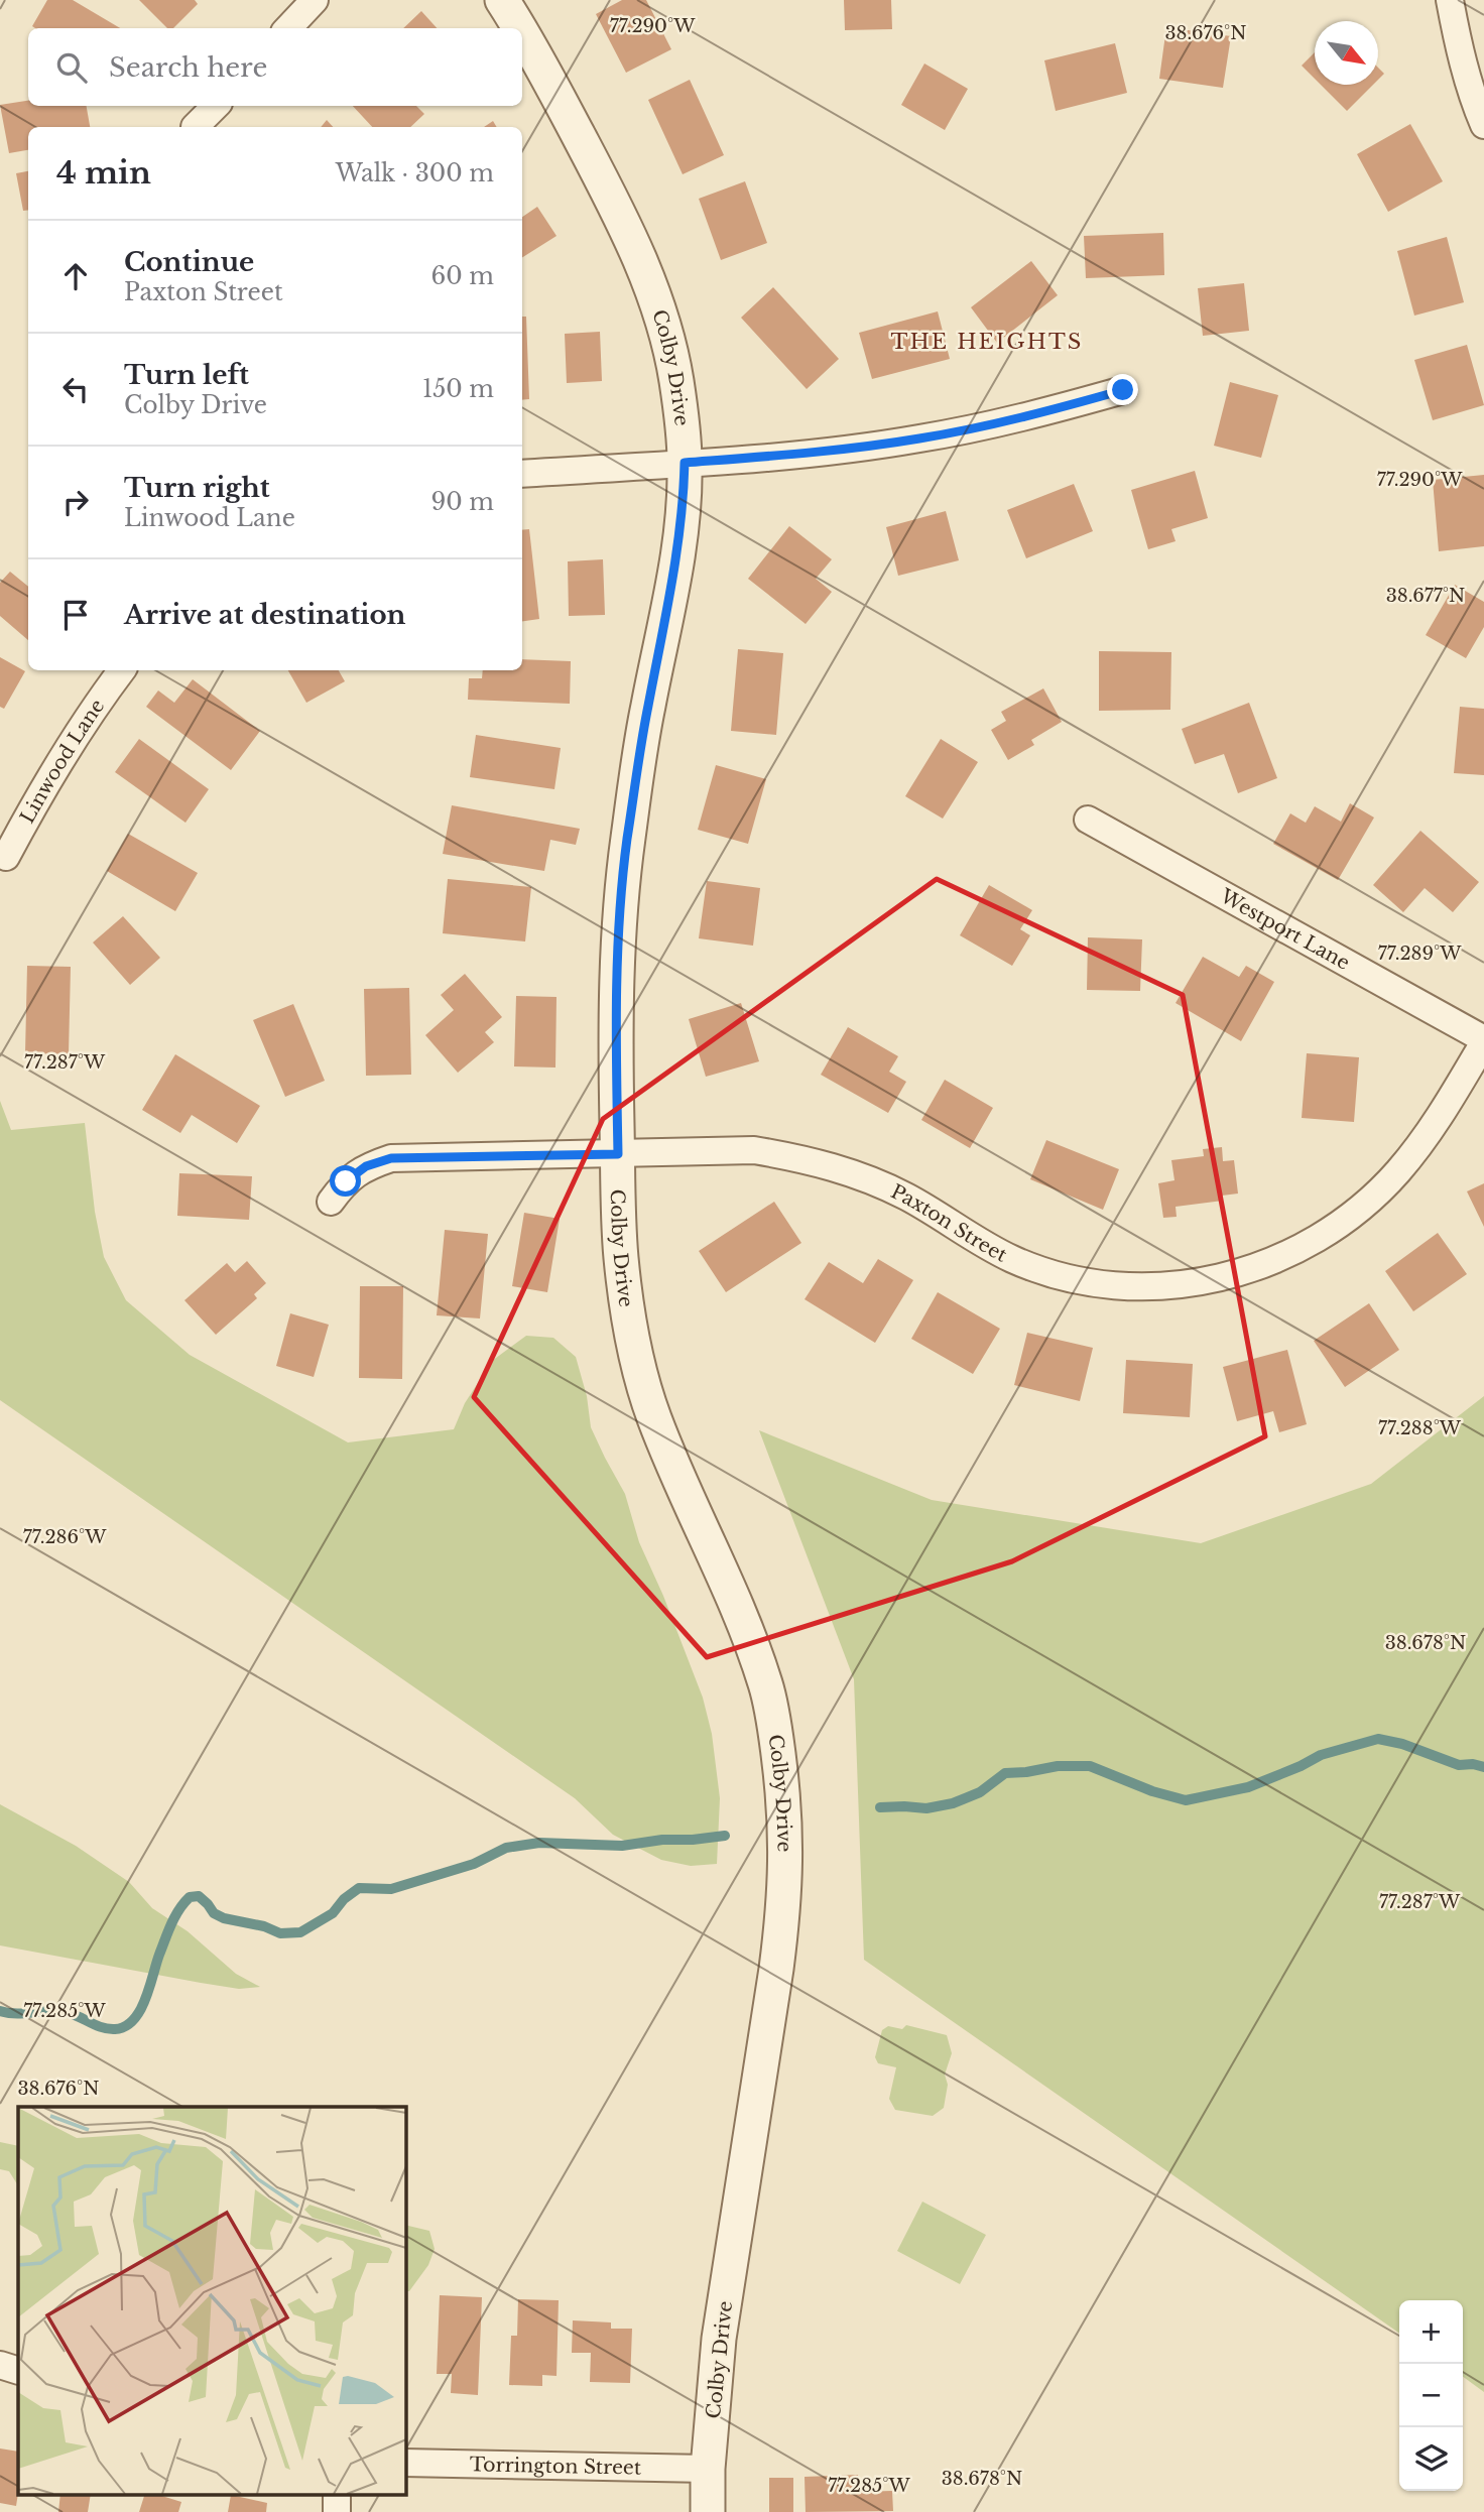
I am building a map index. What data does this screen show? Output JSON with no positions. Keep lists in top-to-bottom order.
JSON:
{
  "streets": {
    "street": [
      "Colby Drive",
      "Linwood Lane",
      "Westport Lane",
      "Paxton Street",
      "Torrington Street"
    ]
  },
  "crossings": [
    ["Colby Drive", "Paxton Street"],
    ["Colby Drive", "Torrington Street"],
    ["Westport Lane", "Paxton Street"]
  ],
  "districts": ["THE HEIGHTS"],
  "north": "bottom right",
  "page": {
    "search": "Search here",
    "heading": ["4 min", "Walk · 300 m"],
    "list": [
      ["Continue", "Paxton Street", "60 m"],
      ["Turn left", "Colby Drive", "150 m"],
      ["Turn right", "Linwood Lane", "90 m"],
      "Arrive at destination"
    ],
    "map_buttons": ["+", "−"]
  },
  "coordinates": [
    "77.290°W",
    "38.676°N",
    "38.677°N",
    "77.289°W",
    "77.287°W",
    "77.288°W",
    "77.286°W",
    "38.678°N",
    "77.285°W"
  ]
}
